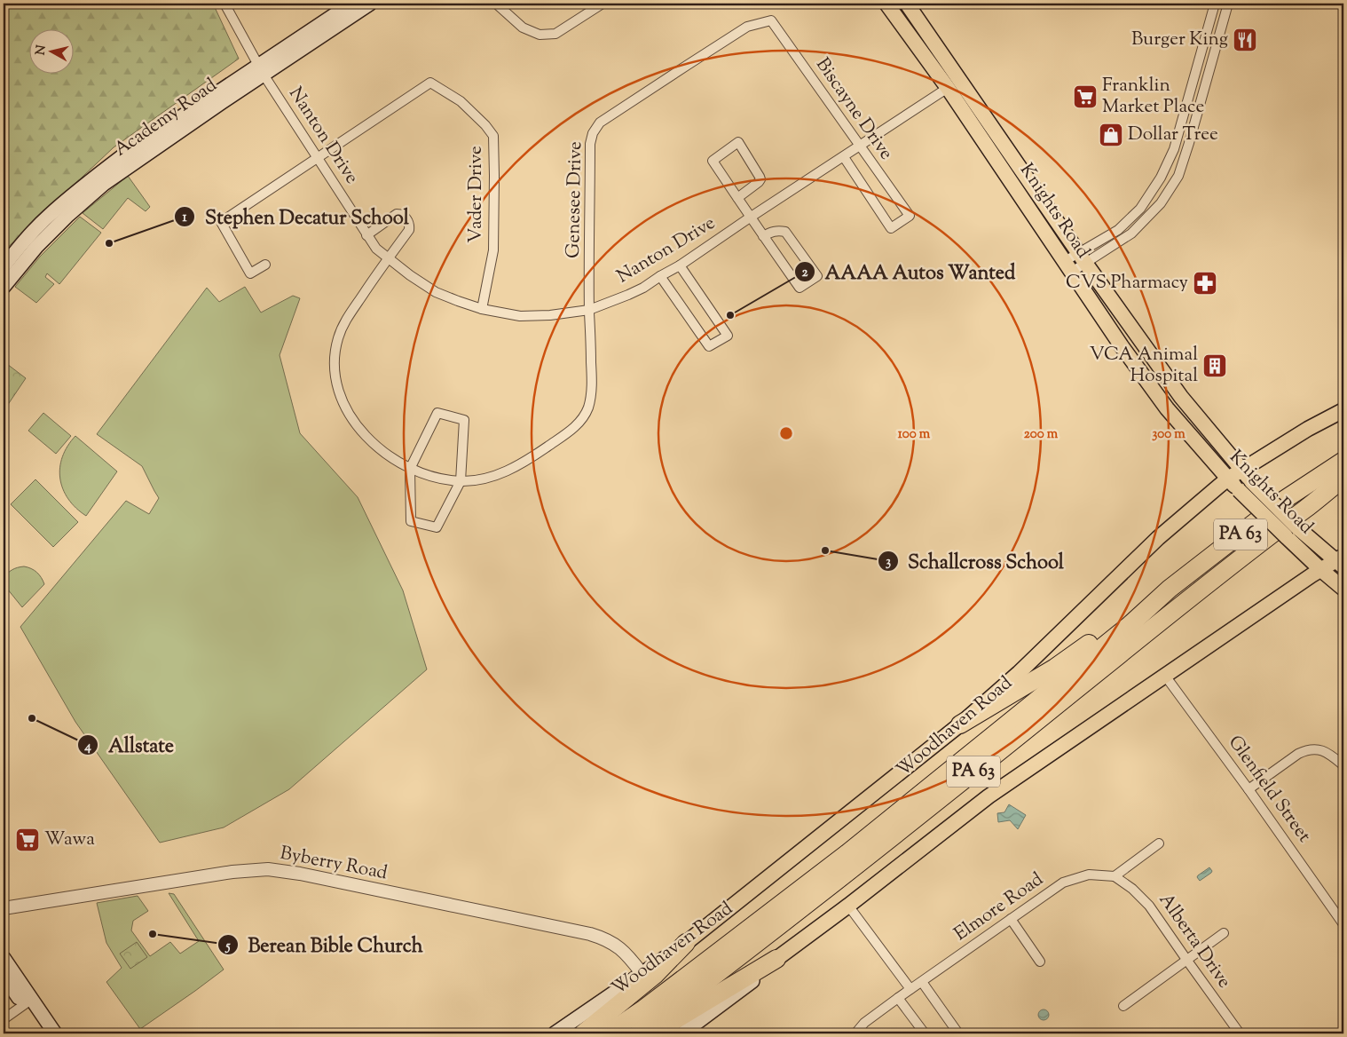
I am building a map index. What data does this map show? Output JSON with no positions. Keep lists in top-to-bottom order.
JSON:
{
  "streets": {
    "highway": ["PA 63", "Woodhaven Road"],
    "main road": ["Academy Road", "Knights Road"],
    "street": [
      "Biscayne Drive",
      "Nanton Drive",
      "Vader Drive",
      "Genesee Drive",
      "Glenfield Street",
      "Byberry Road",
      "Elmore Road",
      "Alberta Drive"
    ]
  },
  "crossings": [
    ["Biscayne Drive", "Nanton Drive"],
    ["Biscayne Drive", "Genesee Drive"],
    ["Academy Road", "Nanton Drive"],
    ["Nanton Drive", "Vader Drive"],
    ["Nanton Drive", "Genesee Drive"],
    ["Nanton Drive", "Knights Road"],
    ["Knights Road", "Woodhaven Road"],
    ["Woodhaven Road", "Byberry Road"],
    ["Elmore Road", "Alberta Drive"]
  ],
  "places": {
    "restaurant": ["Burger King"],
    "supermarket": ["Franklin Market Place", "Wawa"],
    "shop": ["Dollar Tree"],
    "other": [
      "Stephen Decatur School",
      "AAAA Autos Wanted",
      "Schallcross School",
      "Allstate",
      "Berean Bible Church"
    ],
    "pharmacy": ["CVS Pharmacy"],
    "building": ["VCA Animal Hospital"]
  },
  "north": "left",
  "rings": ["100 m", "200 m", "300 m"]
}
